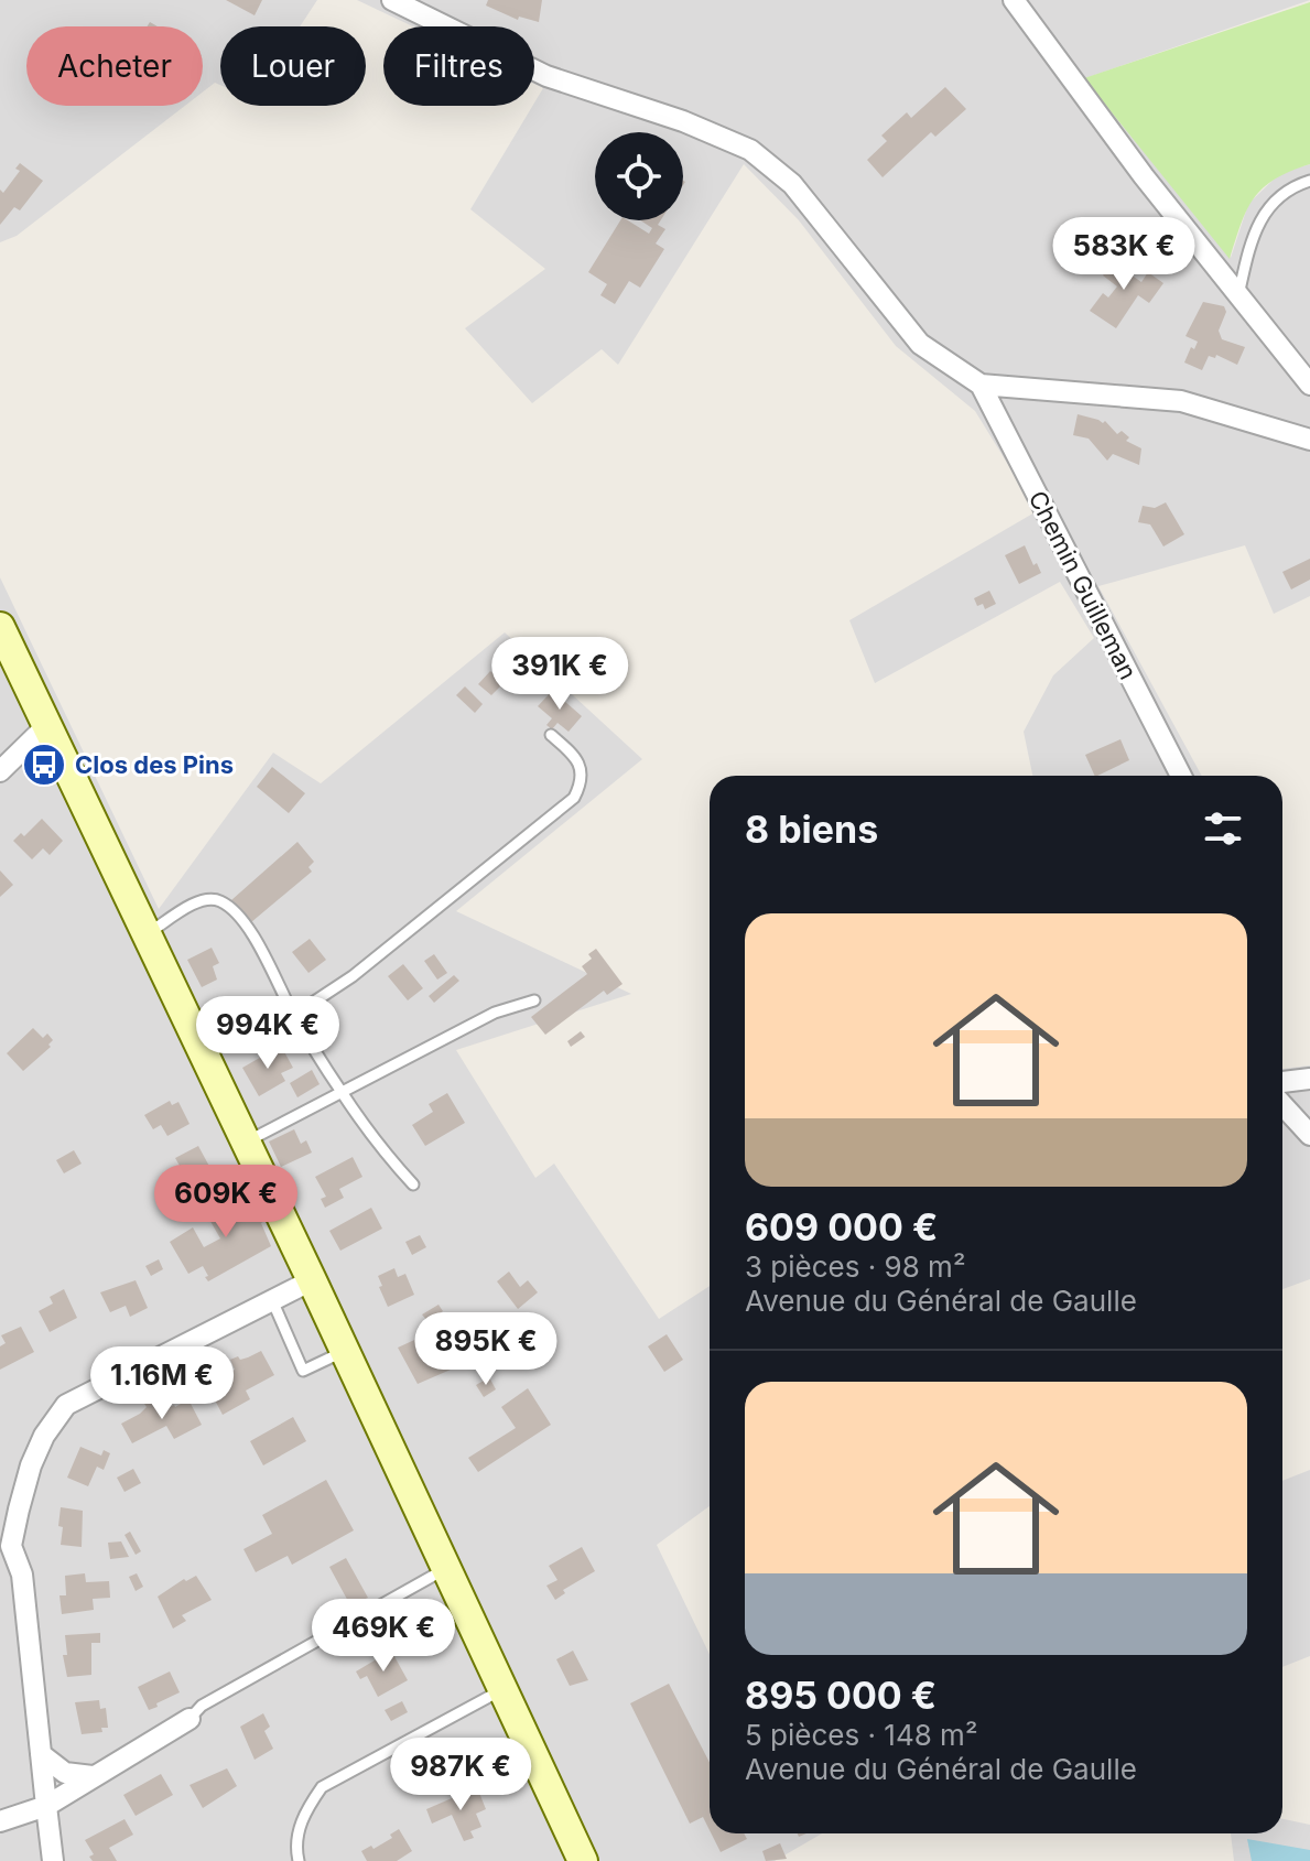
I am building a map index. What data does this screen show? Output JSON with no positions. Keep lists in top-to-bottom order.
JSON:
{
  "streets": {
    "street": ["Chemin Guilleman"]
  },
  "places": {
    "bus stop": ["Clos des Pins"]
  },
  "page": {
    "chip": ["Acheter", "Louer", "Filtres"],
    "price": [
      "583K €",
      "391K €",
      "994K €",
      "609K €",
      "895K €",
      "1.16M €",
      "469K €",
      "987K €"
    ],
    "heading": "8 biens",
    "list": [
      {
        "name": "609 000 €",
        "note": "3 pièces · 98 m² · Avenue du Général de Gaulle"
      },
      {
        "name": "895 000 €",
        "note": "5 pièces · 148 m² · Avenue du Général de Gaulle"
      }
    ]
  }
}
